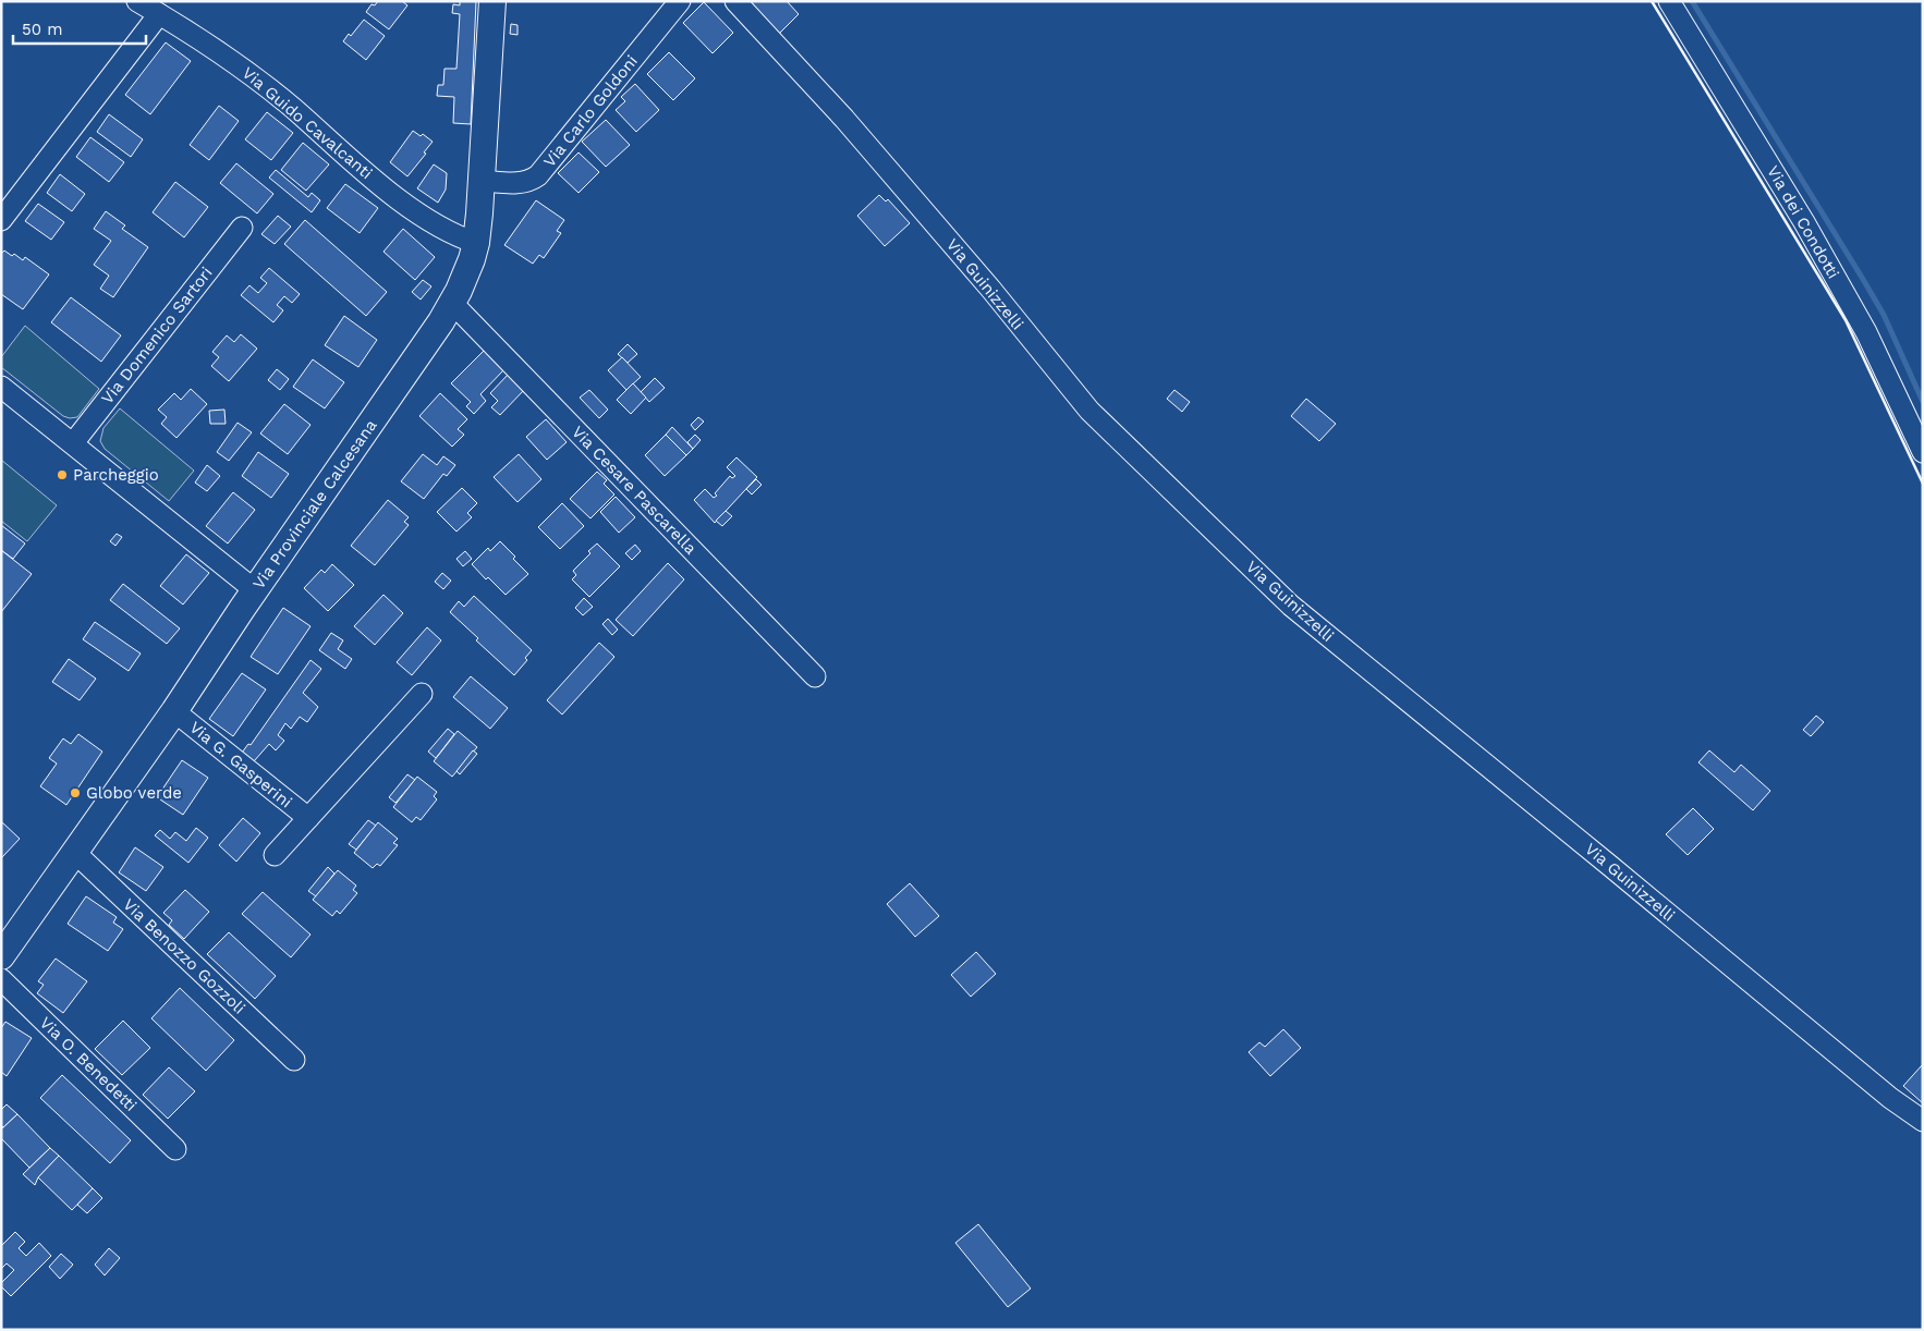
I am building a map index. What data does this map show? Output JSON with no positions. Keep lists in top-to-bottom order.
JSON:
{
  "streets": {
    "main road": ["Via Provinciale Calcesana"],
    "street": [
      "Via Carlo Goldoni",
      "Via Guido Cavalcanti",
      "Via dei Condotti",
      "Via Guinizzelli",
      "Via Domenico Sartori",
      "Via Cesare Pascarella",
      "Via G. Gasperini",
      "Via Benozzo Gozzoli",
      "Via O. Benedetti"
    ]
  },
  "crossings": [
    ["Via Carlo Goldoni", "Via Provinciale Calcesana"],
    ["Via Guido Cavalcanti", "Via Provinciale Calcesana"],
    ["Via Cesare Pascarella", "Via Provinciale Calcesana"],
    ["Via Provinciale Calcesana", "Via G. Gasperini"],
    ["Via Provinciale Calcesana", "Via Benozzo Gozzoli"]
  ],
  "places": ["Parcheggio", "Globo verde"],
  "scale_bar": "50 m"
}
